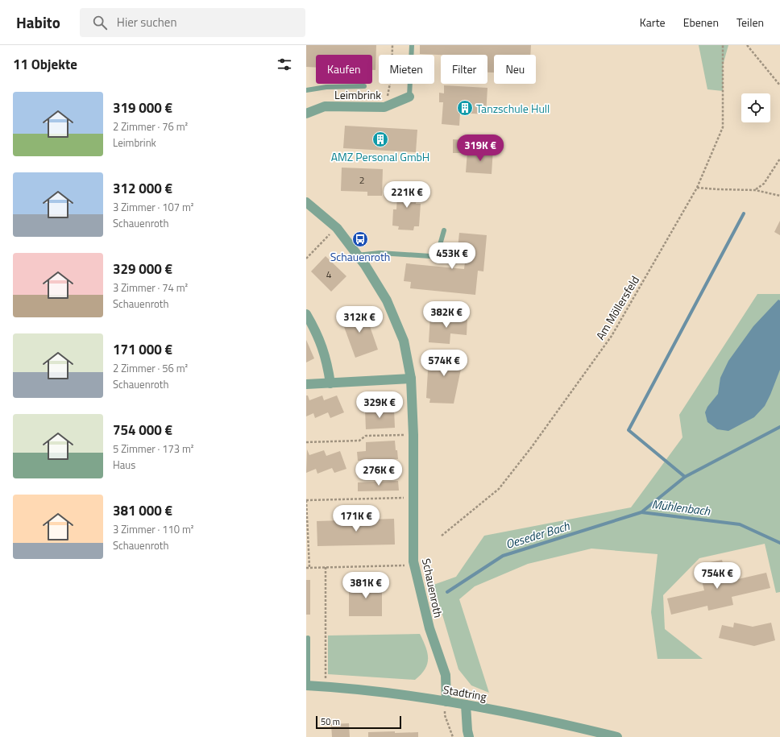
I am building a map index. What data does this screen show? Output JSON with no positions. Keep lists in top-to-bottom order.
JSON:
{
  "streets": {
    "street": ["Leimbrink", "Schauenroth", "Stadtring"],
    "path": ["Am Möllersfeld"]
  },
  "crossings": [
    ["Schauenroth", "Stadtring"]
  ],
  "water": ["Mühlenbach", "Oeseder Bach"],
  "places": {
    "building": ["Tanzschule Hull", "AMZ Personal GmbH"],
    "bus stop": ["Schauenroth"]
  },
  "house_numbers": ["2", "4"],
  "scale_bar": "50 m",
  "page": {
    "header": "Habito",
    "search": "Hier suchen",
    "nav": ["Karte", "Ebenen", "Teilen"],
    "heading": "11 Objekte",
    "chip": [
      "Kaufen",
      "Mieten",
      "Filter",
      "Neu"
    ],
    "list": [
      {
        "name": "319 000 €",
        "note": "2 Zimmer · 76 m² · Leimbrink"
      },
      {
        "name": "312 000 €",
        "note": "3 Zimmer · 107 m² · Schauenroth"
      },
      {
        "name": "329 000 €",
        "note": "3 Zimmer · 74 m² · Schauenroth"
      },
      {
        "name": "171 000 €",
        "note": "2 Zimmer · 56 m² · Schauenroth"
      },
      {
        "name": "754 000 €",
        "note": "5 Zimmer · 173 m² · Haus"
      },
      {
        "name": "381 000 €",
        "note": "3 Zimmer · 110 m² · Schauenroth"
      }
    ],
    "price": [
      "319K €",
      "221K €",
      "453K €",
      "382K €",
      "312K €",
      "574K €",
      "329K €",
      "276K €",
      "171K €",
      "754K €",
      "381K €"
    ],
    "scale": "50 m"
  }
}
